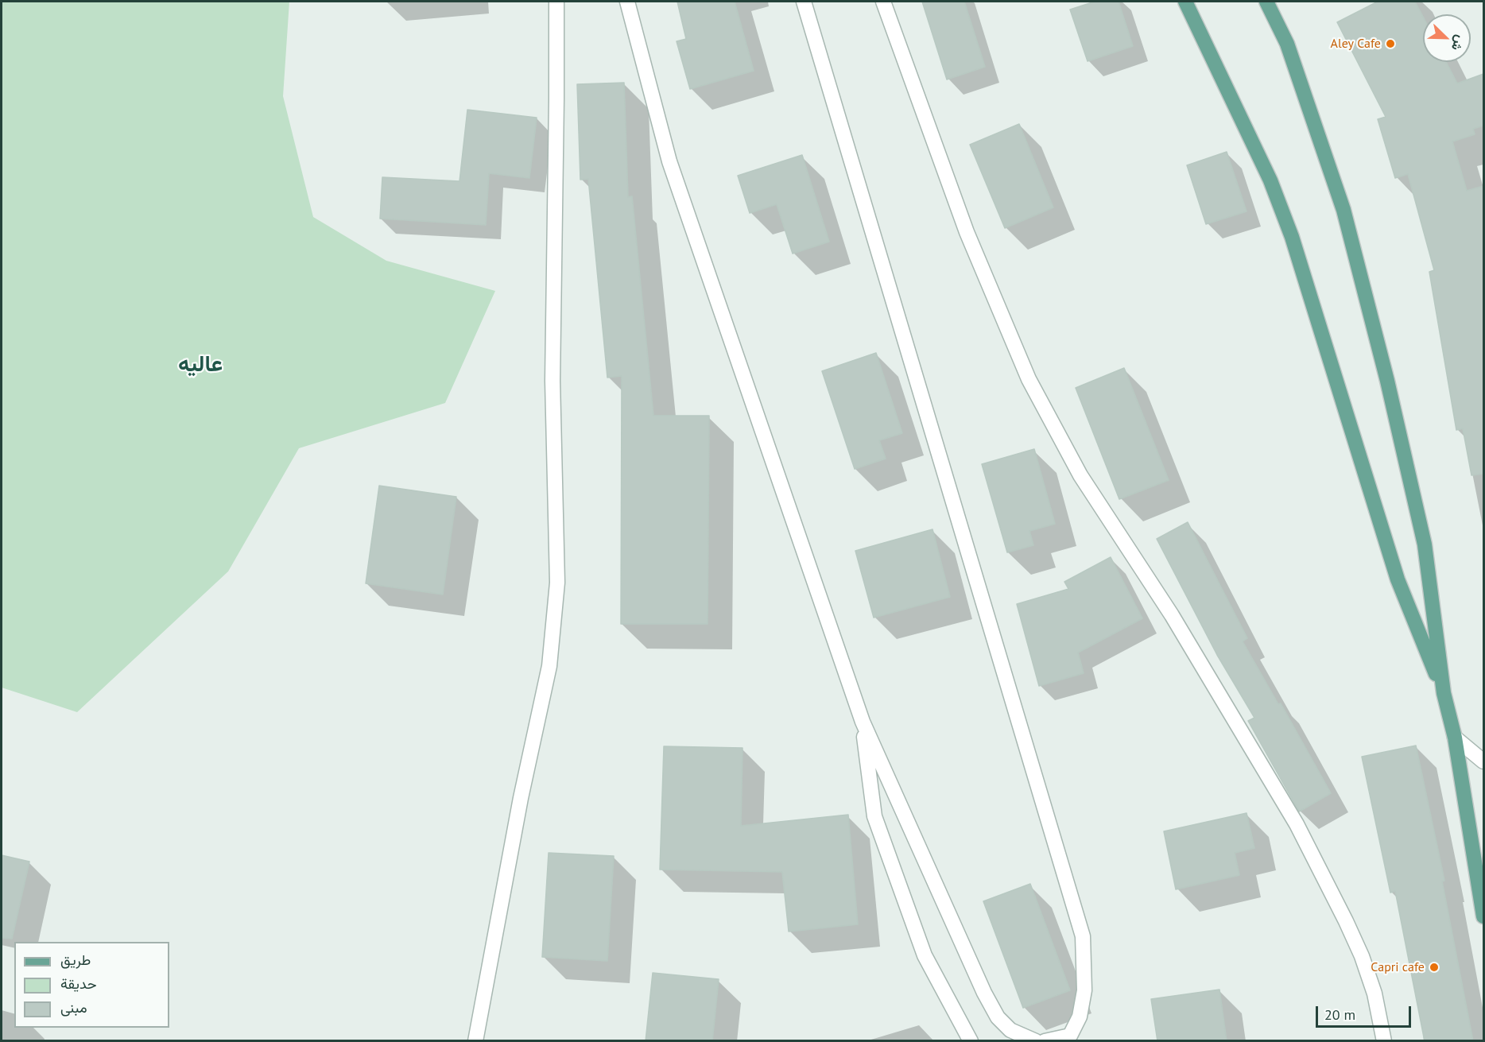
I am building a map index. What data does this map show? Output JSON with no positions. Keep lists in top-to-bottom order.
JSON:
{
  "districts": ["عاليه"],
  "places": ["Aley Cafe", "Capri cafe"],
  "legend": ["طريق", "حديقة", "مبنى"],
  "scale_bar": "20 m",
  "north": "bottom right"
}
